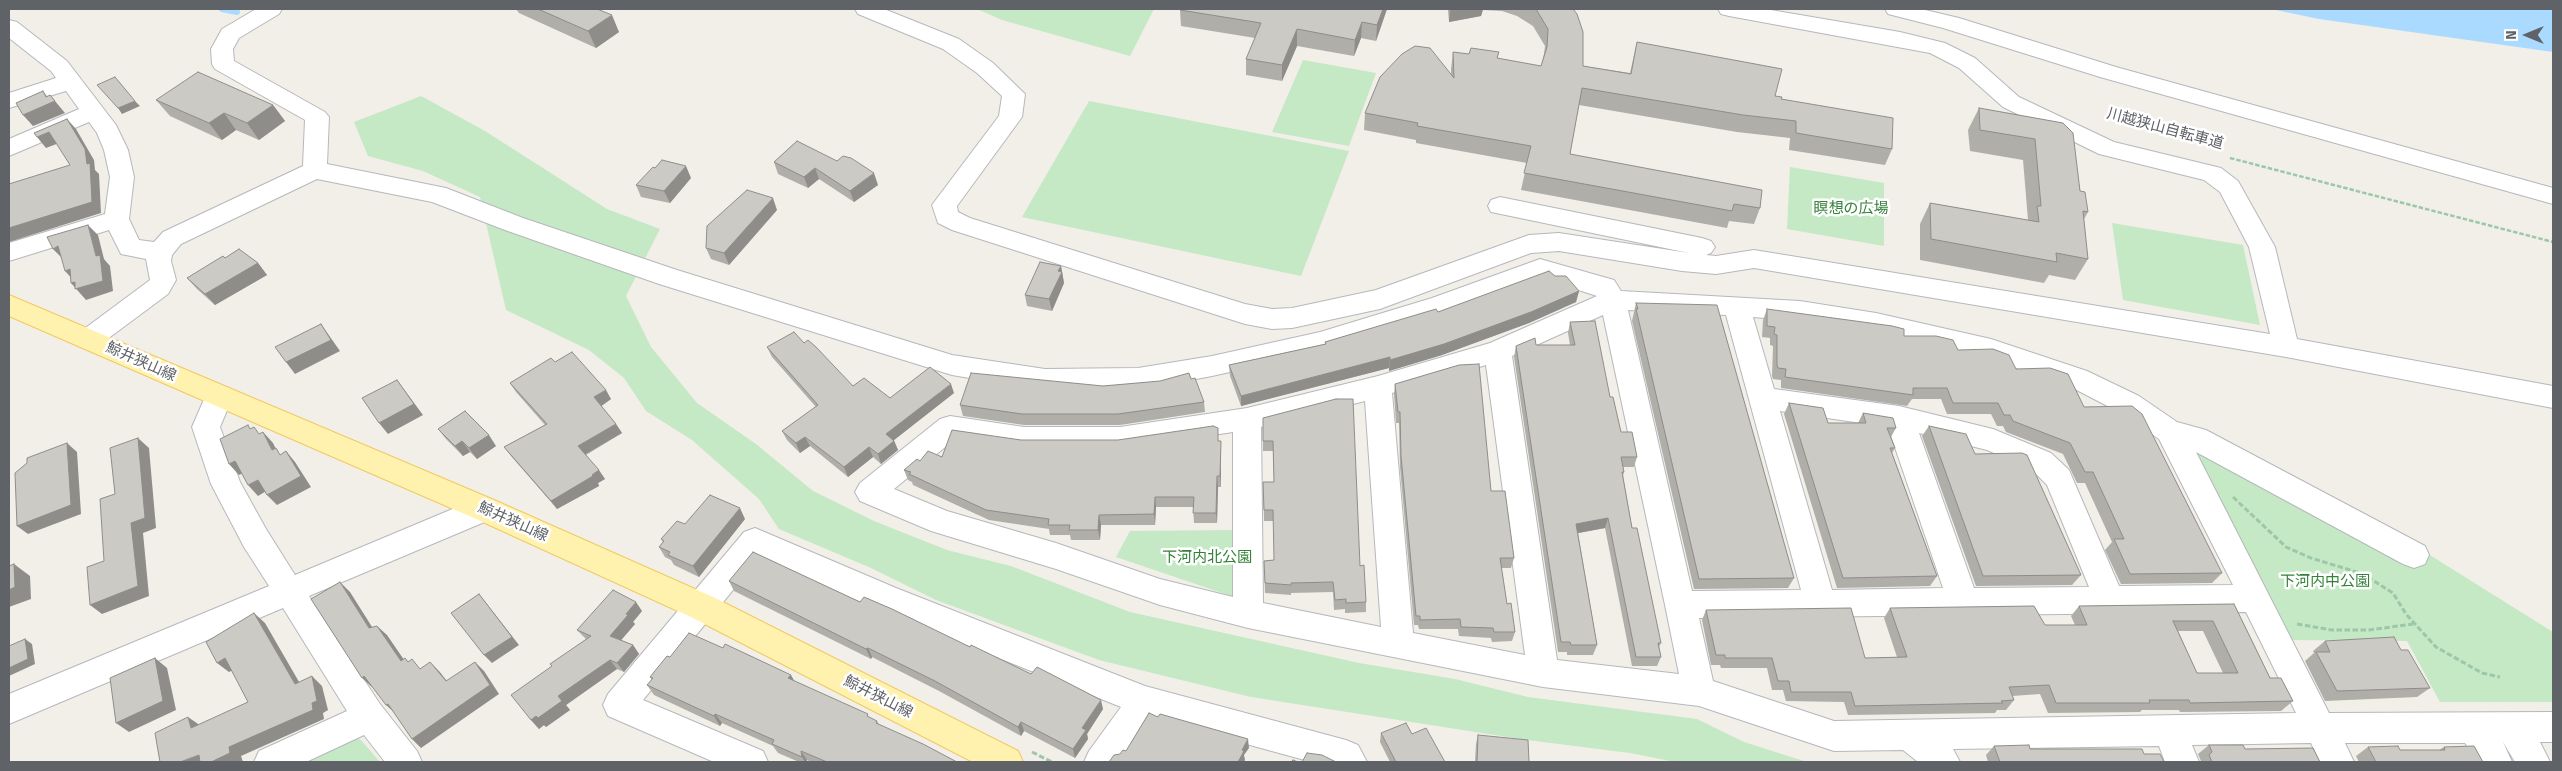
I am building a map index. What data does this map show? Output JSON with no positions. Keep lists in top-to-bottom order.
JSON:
{
  "streets": {
    "main road": ["鯨井狭山線"],
    "path": ["川越狭山自転車道"]
  },
  "parks": ["瞑想の広場", "下河内北公園", "下河内中公園"],
  "north": "left"
}
